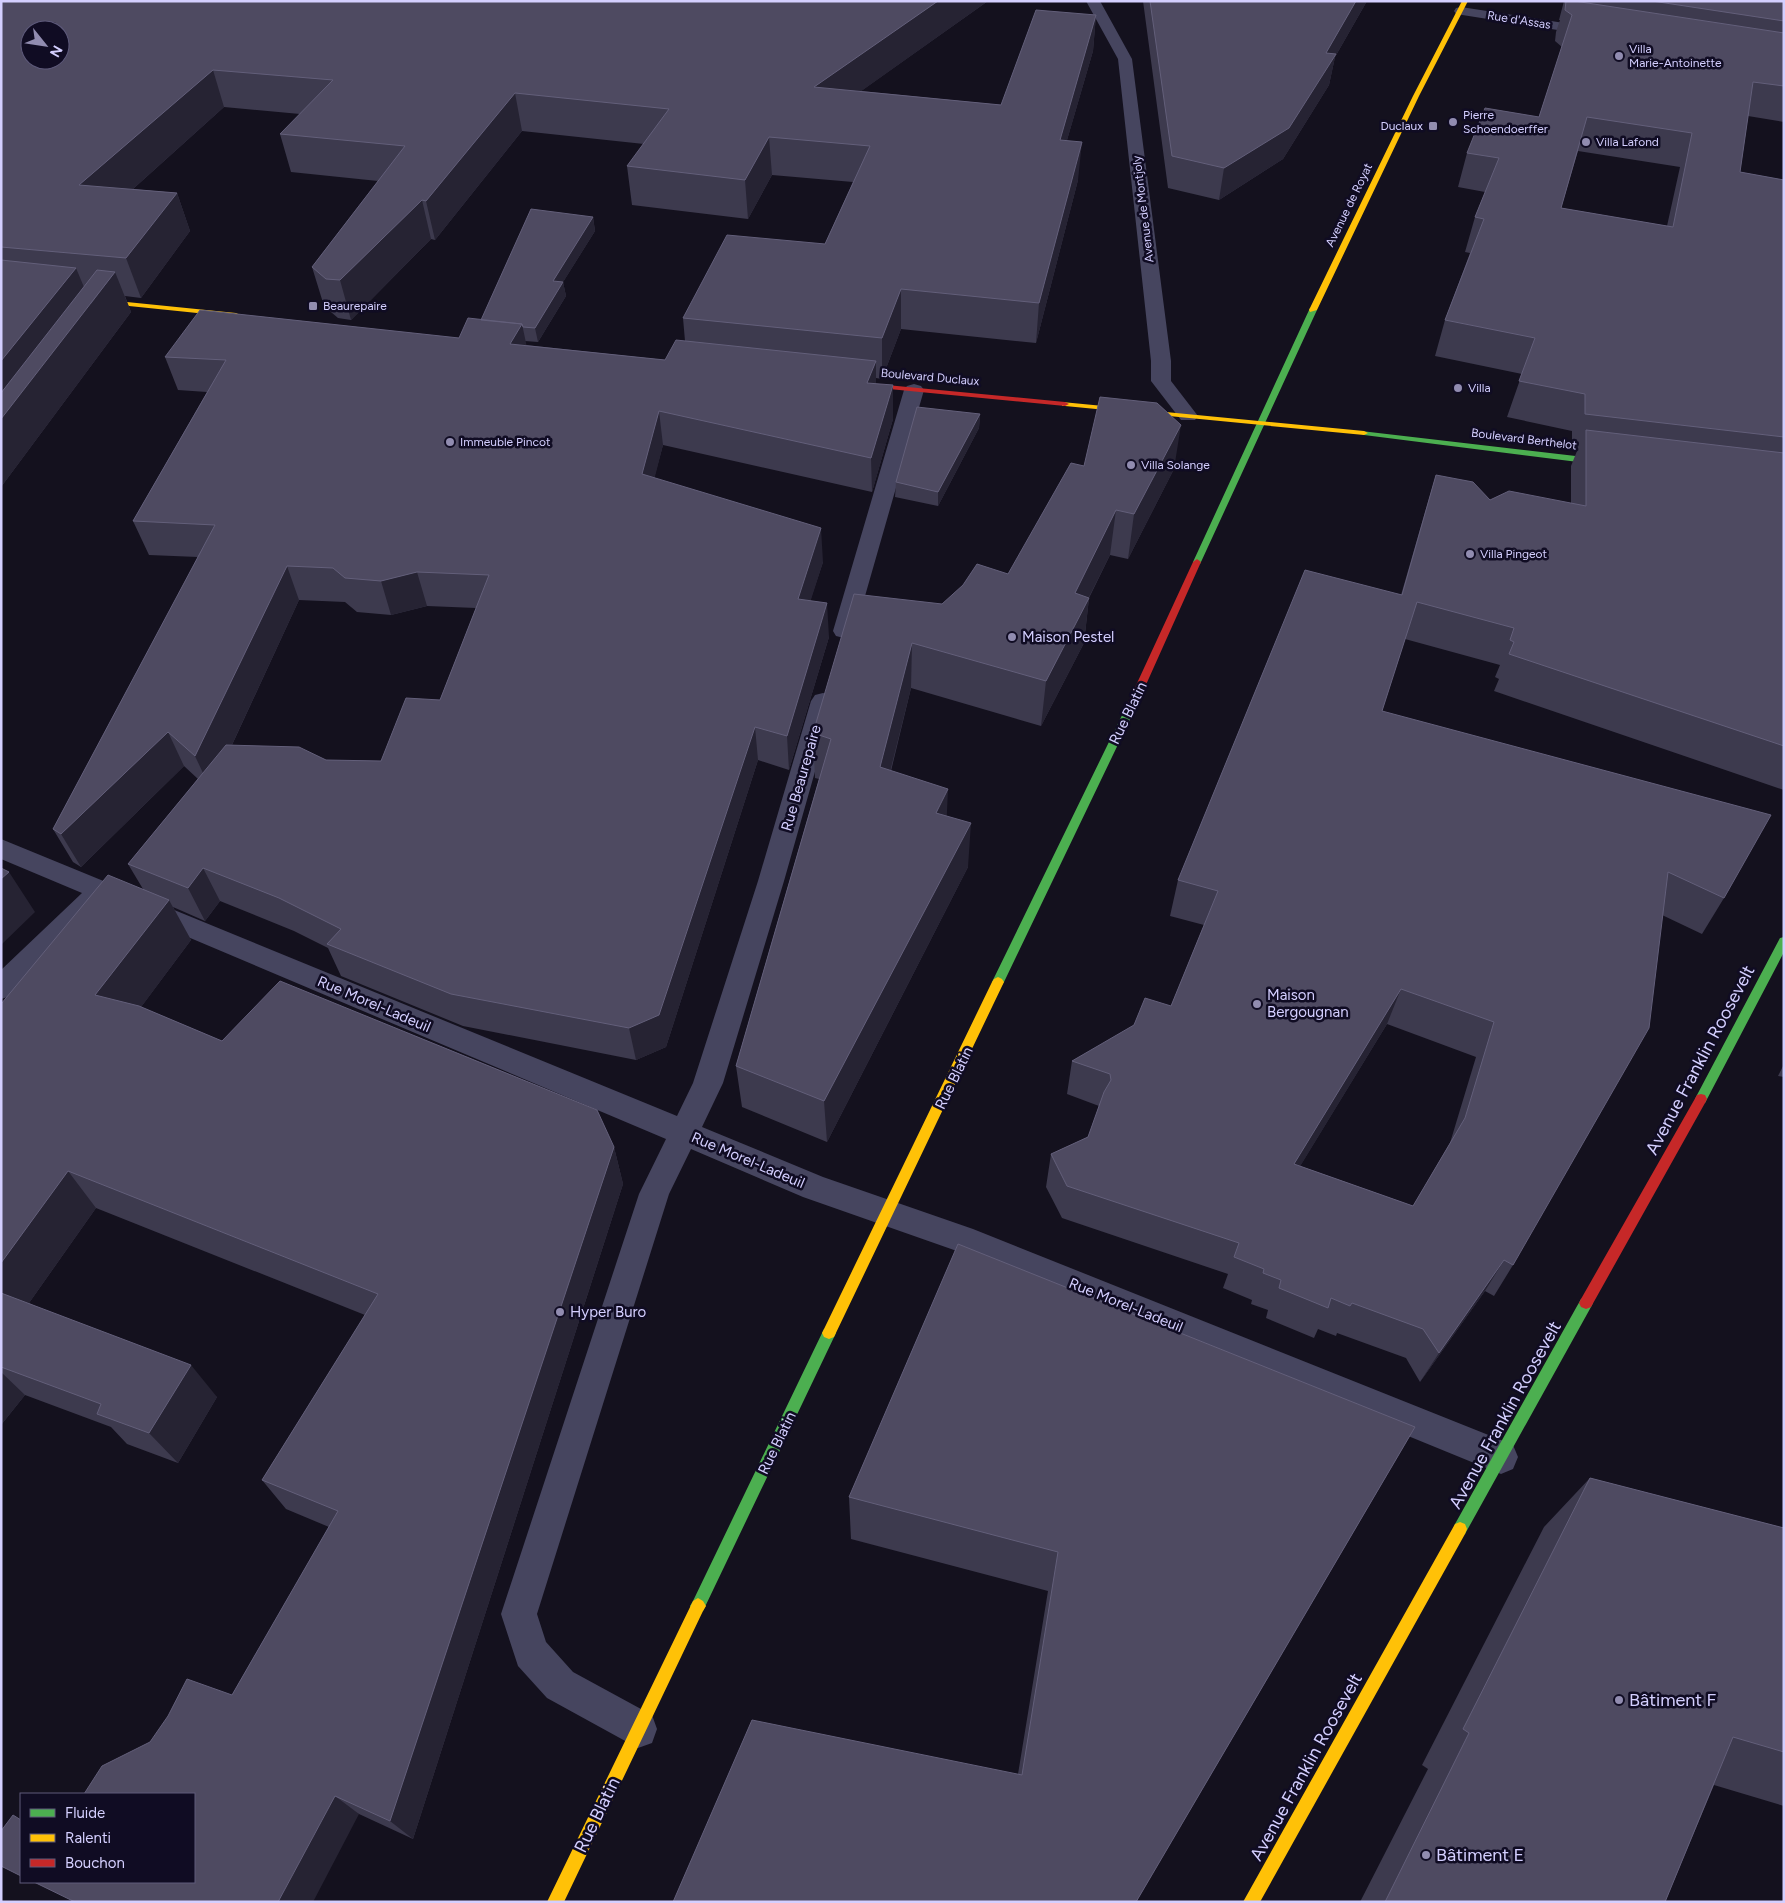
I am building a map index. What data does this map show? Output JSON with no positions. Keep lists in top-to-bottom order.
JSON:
{
  "streets": {
    "street": [
      "Rue d'Assas",
      "Avenue de Royat",
      "Avenue de Montjoly",
      "Boulevard Duclaux",
      "Boulevard Berthelot",
      "Rue Blatin",
      "Rue Beaurepaire",
      "Rue Morel-Ladeuil",
      "Avenue Franklin Roosevelt"
    ]
  },
  "crossings": [
    ["Rue d'Assas", "Avenue de Royat"],
    ["Avenue de Royat", "Boulevard Duclaux"],
    ["Avenue de Royat", "Boulevard Berthelot"],
    ["Avenue de Royat", "Rue Blatin"],
    ["Avenue de Montjoly", "Boulevard Duclaux"],
    ["Boulevard Duclaux", "Boulevard Berthelot"],
    ["Boulevard Duclaux", "Rue Blatin"],
    ["Boulevard Berthelot", "Rue Blatin"],
    ["Rue Blatin", "Rue Morel-Ladeuil"],
    ["Rue Beaurepaire", "Rue Morel-Ladeuil"],
    ["Rue Morel-Ladeuil", "Avenue Franklin Roosevelt"]
  ],
  "places": {
    "other": [
      "Villa Marie-Antoinette",
      "Pierre Schoendoerffer",
      "Villa Lafond",
      "Villa",
      "Immeuble Pincot",
      "Villa Solange",
      "Villa Pingeot",
      "Maison Pestel",
      "Maison Bergougnan",
      "Hyper Buro",
      "Bâtiment F",
      "Bâtiment E"
    ],
    "transit": ["Duclaux", "Beaurepaire"]
  },
  "legend": ["Fluide", "Ralenti", "Bouchon"],
  "north": "bottom right"
}
